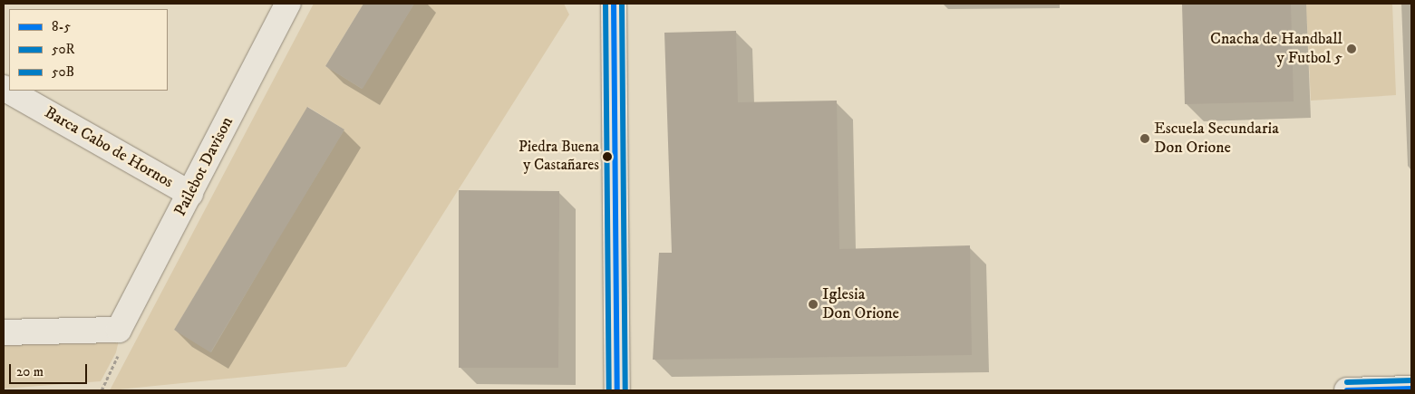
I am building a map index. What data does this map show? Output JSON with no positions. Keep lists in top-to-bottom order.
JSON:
{
  "streets": {
    "street": ["Barca Cabo de Hornos", "Pailebot Davison"]
  },
  "crossings": [
    ["Barca Cabo de Hornos", "Pailebot Davison"]
  ],
  "places": [
    "Cnacha de Handball y Futbol 5",
    "Escuela Secundaria Don Orione",
    "Piedra Buena y Castañares",
    "Iglesia Don Orione"
  ],
  "lines": ["transit line 8-5", "transit line 50R", "transit line 50B"],
  "legend": ["8-5", "50R", "50B"],
  "scale_bar": "20 m"
}
